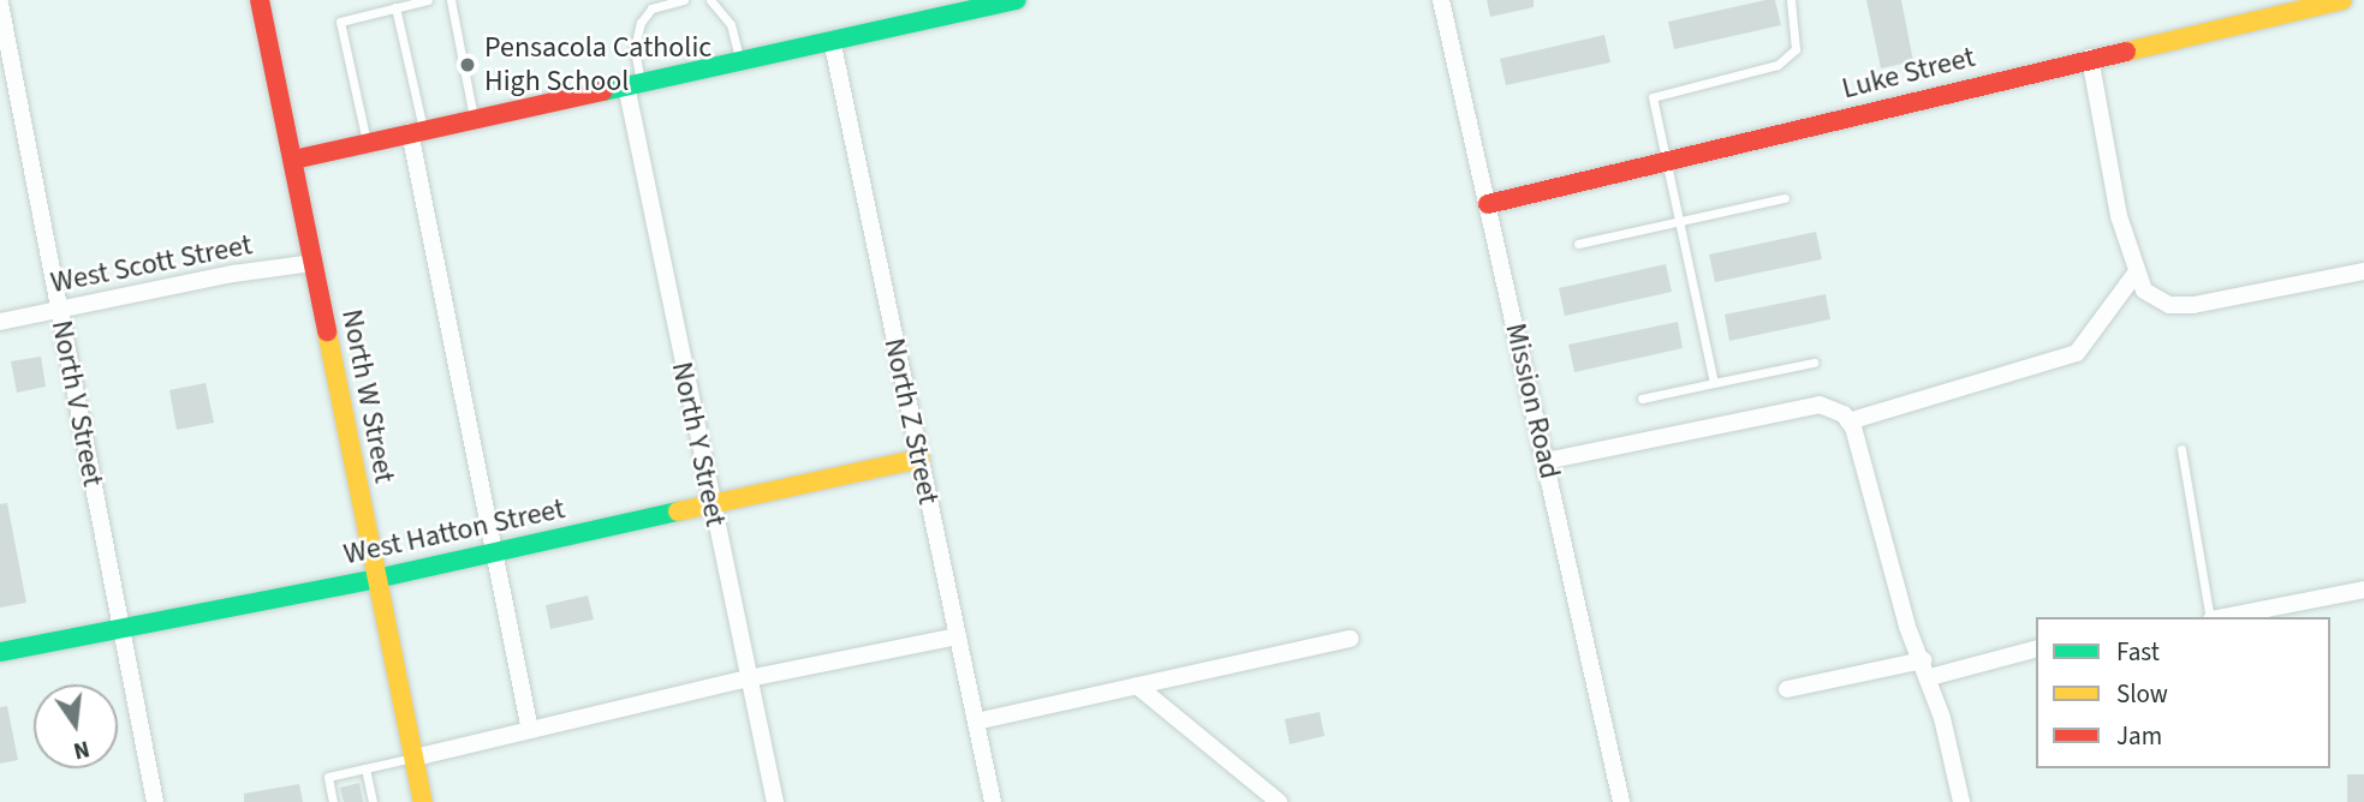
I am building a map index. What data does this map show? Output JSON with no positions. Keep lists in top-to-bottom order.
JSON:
{
  "streets": {
    "street": [
      "Luke Street",
      "West Scott Street",
      "North W Street",
      "Mission Road",
      "North V Street",
      "North Z Street",
      "North Y Street",
      "West Hatton Street"
    ]
  },
  "crossings": [
    ["Luke Street", "Mission Road"],
    ["West Scott Street", "North W Street"],
    ["West Scott Street", "North V Street"],
    ["North W Street", "West Hatton Street"],
    ["North V Street", "West Hatton Street"],
    ["North Z Street", "West Hatton Street"],
    ["North Y Street", "West Hatton Street"]
  ],
  "places": ["Pensacola Catholic High School"],
  "legend": ["Fast", "Slow", "Jam"],
  "north": "bottom"
}
